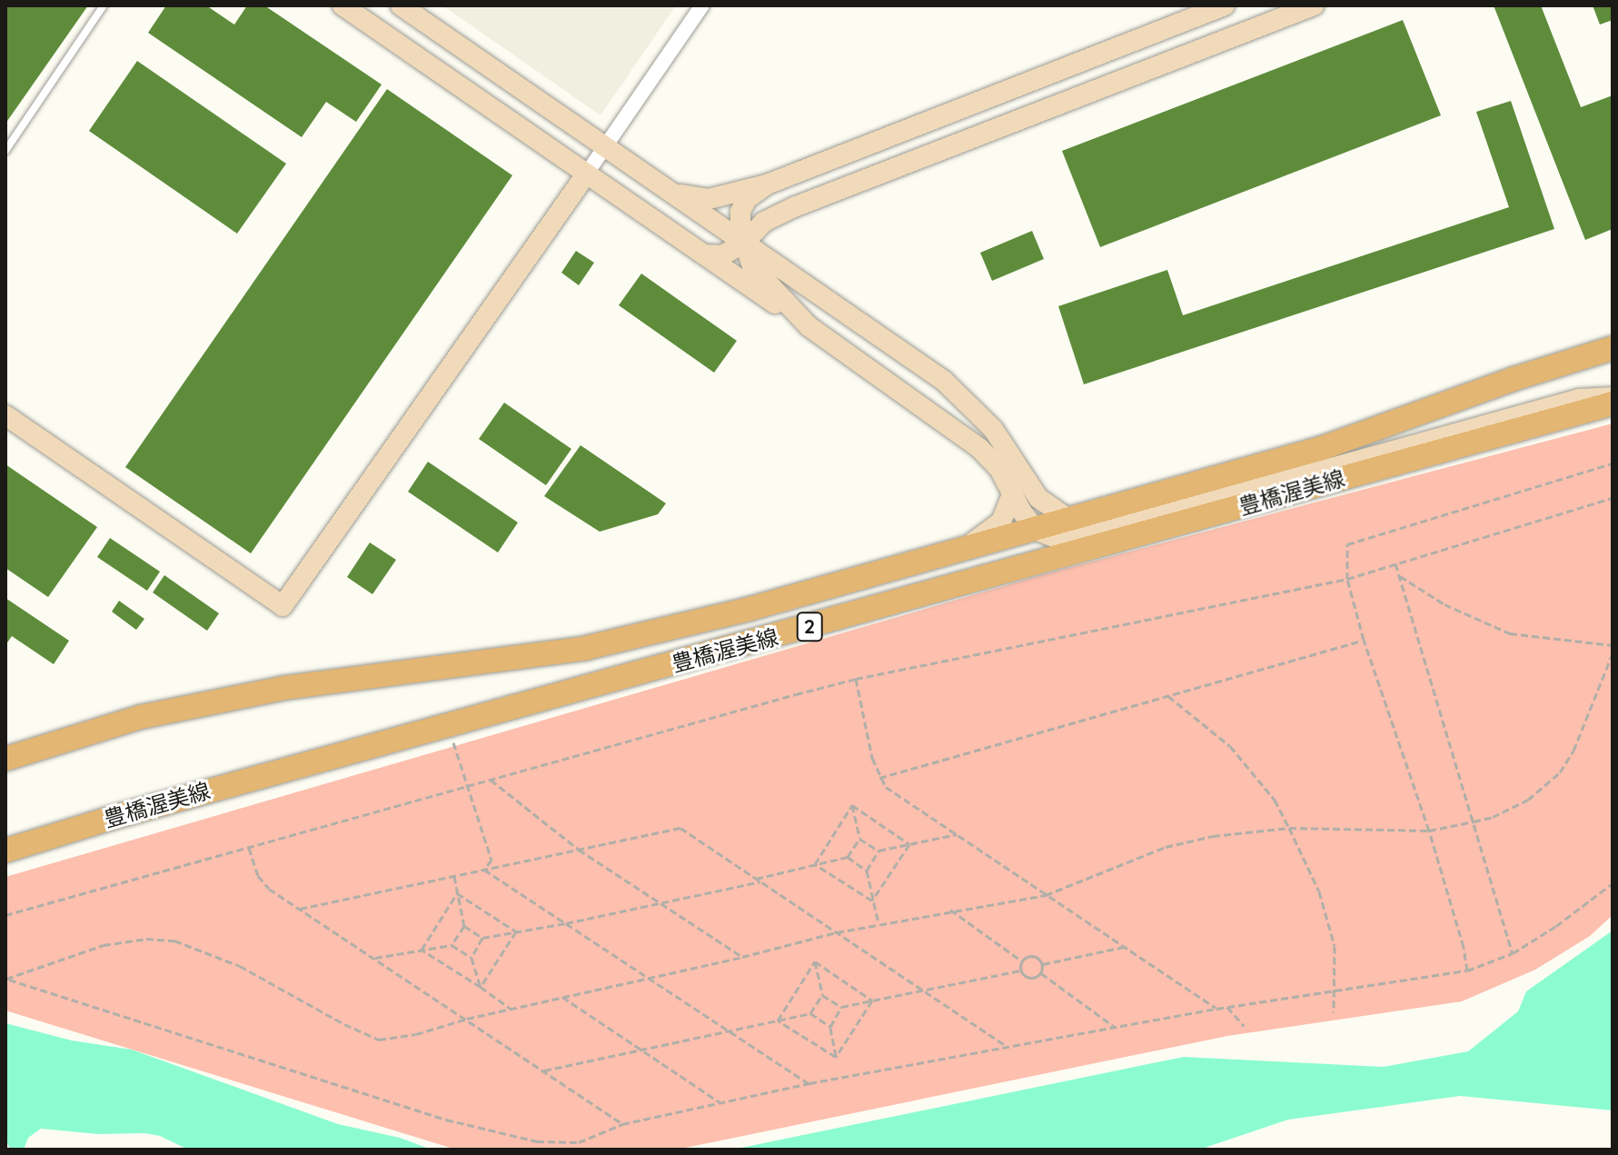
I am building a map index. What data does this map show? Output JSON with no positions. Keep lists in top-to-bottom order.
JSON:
{
  "streets": {
    "main road": ["豊橋渥美線", "2"]
  }
}
